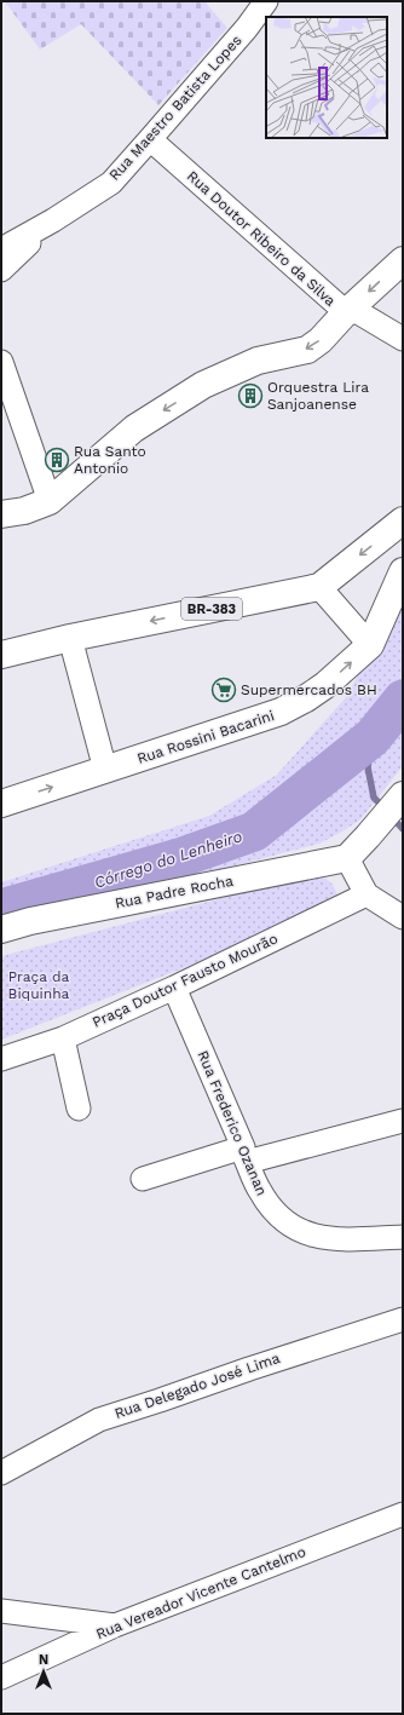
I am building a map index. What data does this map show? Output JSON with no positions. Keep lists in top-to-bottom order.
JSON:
{
  "streets": {
    "main road": ["BR-383", "Rua Rossini Bacarini", "Rua Padre Rocha"],
    "street": [
      "Rua Maestro Batista Lopes",
      "Rua Doutor Ribeiro da Silva",
      "Praça Doutor Fausto Mourão",
      "Rua Frederico Ozanan",
      "Rua Delegado José Lima",
      "Rua Vereador Vicente Cantelmo"
    ]
  },
  "crossings": [
    ["Rua Maestro Batista Lopes", "Rua Doutor Ribeiro da Silva"],
    ["Praça Doutor Fausto Mourão", "Rua Frederico Ozanan"]
  ],
  "water": ["Córrego do Lenheiro"],
  "parks": ["Praça da Biquinha"],
  "places": {
    "building": ["Orquestra Lira Sanjoanense", "Rua Santo Antonio"],
    "supermarket": ["Supermercados BH"]
  },
  "north": "top"
}
